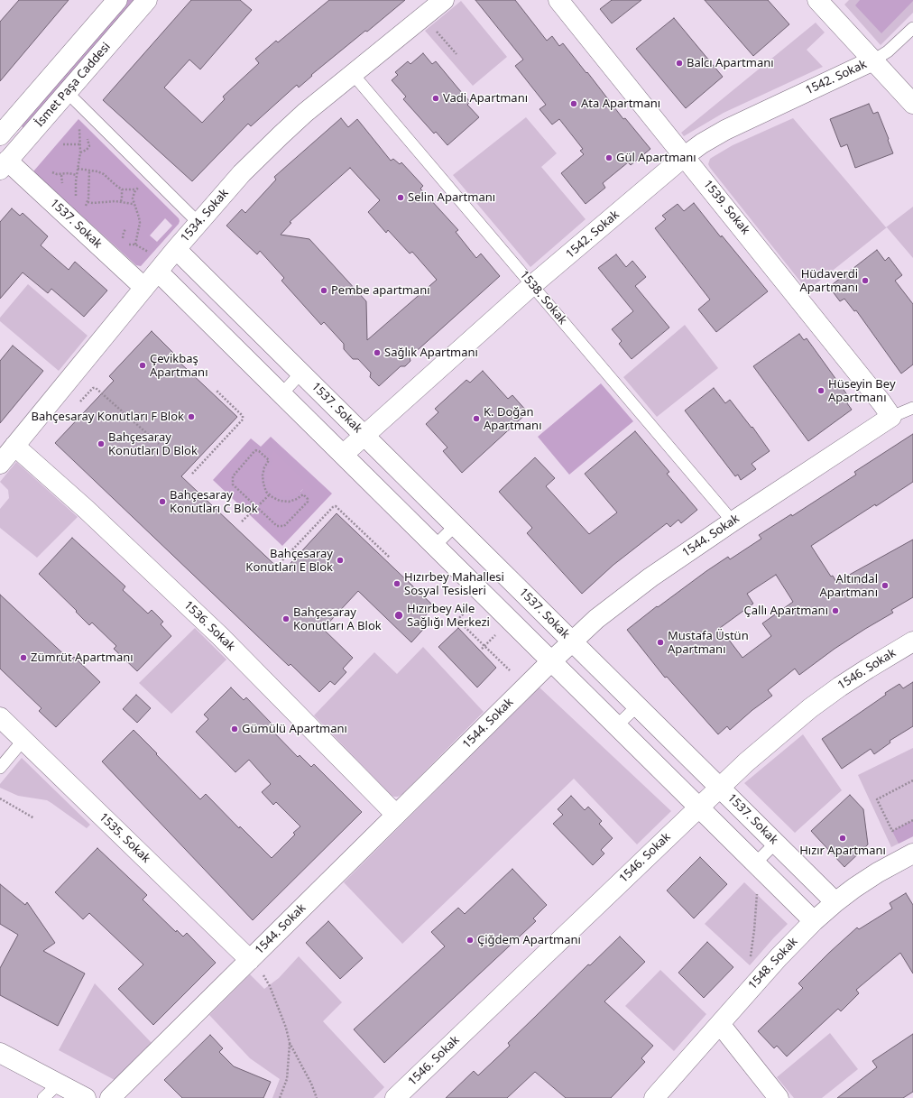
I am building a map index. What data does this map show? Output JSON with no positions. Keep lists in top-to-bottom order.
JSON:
{
  "streets": {
    "street": [
      "1542. Sokak",
      "İsmet Paşa Caddesi",
      "1539. Sokak",
      "1534. Sokak",
      "1537. Sokak",
      "1544. Sokak",
      "1536. Sokak",
      "1546. Sokak",
      "1535. Sokak",
      "1548. Sokak"
    ],
    "lane": ["1538. Sokak"]
  },
  "crossings": [
    ["1542. Sokak", "1539. Sokak"],
    ["1542. Sokak", "1537. Sokak"],
    ["1542. Sokak", "1538. Sokak"],
    ["İsmet Paşa Caddesi", "1537. Sokak"],
    ["1539. Sokak", "1544. Sokak"],
    ["1534. Sokak", "1537. Sokak"],
    ["1534. Sokak", "1538. Sokak"],
    ["1534. Sokak", "1536. Sokak"],
    ["1537. Sokak", "1544. Sokak"],
    ["1537. Sokak", "1546. Sokak"],
    ["1537. Sokak", "1548. Sokak"],
    ["1538. Sokak", "1544. Sokak"],
    ["1544. Sokak", "1536. Sokak"],
    ["1544. Sokak", "1535. Sokak"]
  ],
  "places": [
    "Balcı Apartmanı",
    "Vadi Apartmanı",
    "Ata Apartmanı",
    "Gül Apartmanı",
    "Selin Apartmanı",
    "Hüdaverdi Apartmanı",
    "Pembe apartmanı",
    "Sağlık Apartmanı",
    "Çevikbaş Apartmanı",
    "Hüseyin Bey Apartmanı",
    "Bahçesaray Konutları F Blok",
    "K. Doğan Apartmanı",
    "Bahçesaray Konutları D Blok",
    "Bahçesaray Konutları C Blok",
    "Bahçesaray Konutları E Blok",
    "Hızırbey Mahallesi Sosyal Tesisleri",
    "Altındal Apartmanı",
    "Çallı Apartmanı",
    "Hızırbey Aile Sağlığı Merkezi",
    "Bahçesaray Konutları A Blok",
    "Mustafa Üstün Apartmanı",
    "Zümrüt Apartmanı",
    "Gümülü Apartmanı",
    "Hızır Apartmanı",
    "Çiğdem Apartmanı"
  ]
}
